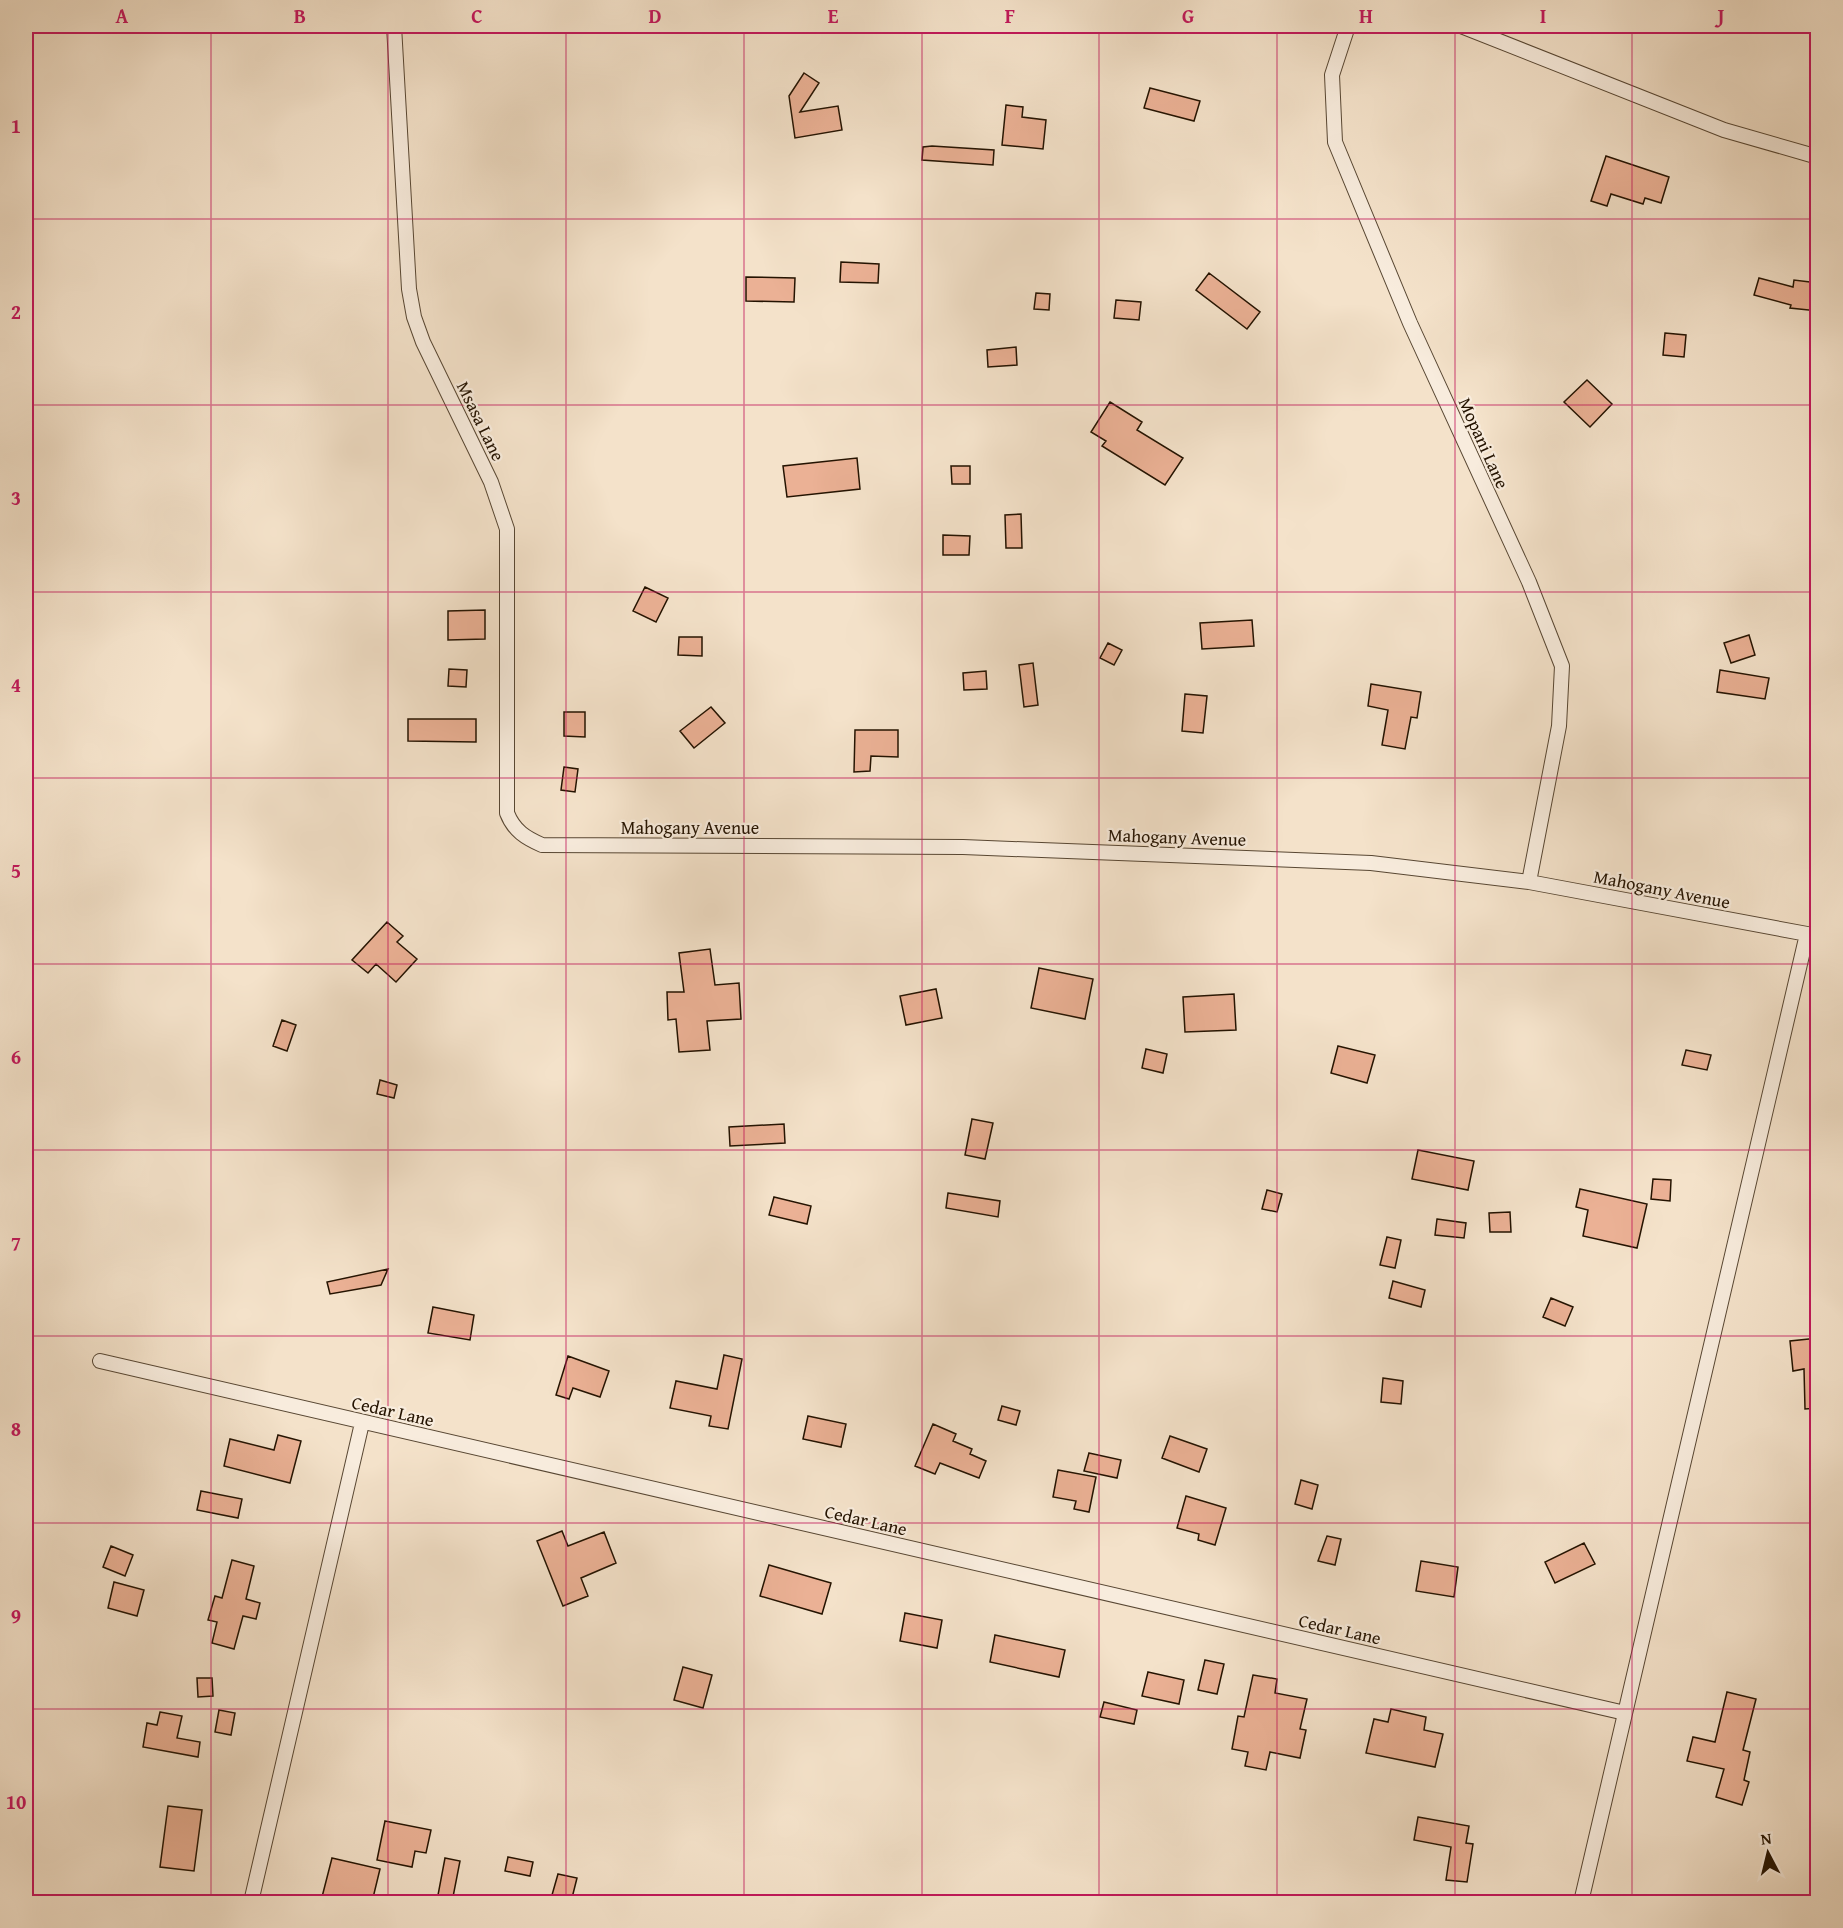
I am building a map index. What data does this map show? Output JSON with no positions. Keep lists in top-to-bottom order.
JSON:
{
  "streets": {
    "street": [
      "Msasa Lane",
      "Mopani Lane",
      "Mahogany Avenue",
      "Cedar Lane"
    ]
  },
  "crossings": [
    ["Msasa Lane", "Mahogany Avenue"],
    ["Mopani Lane", "Mahogany Avenue"]
  ],
  "north": "top",
  "grid": {
    "columns": [
      "A",
      "B",
      "C",
      "D",
      "E",
      "F",
      "G",
      "H",
      "I",
      "J"
    ],
    "rows": [
      "1",
      "2",
      "3",
      "4",
      "5",
      "6",
      "7",
      "8",
      "9",
      "10"
    ]
  }
}
